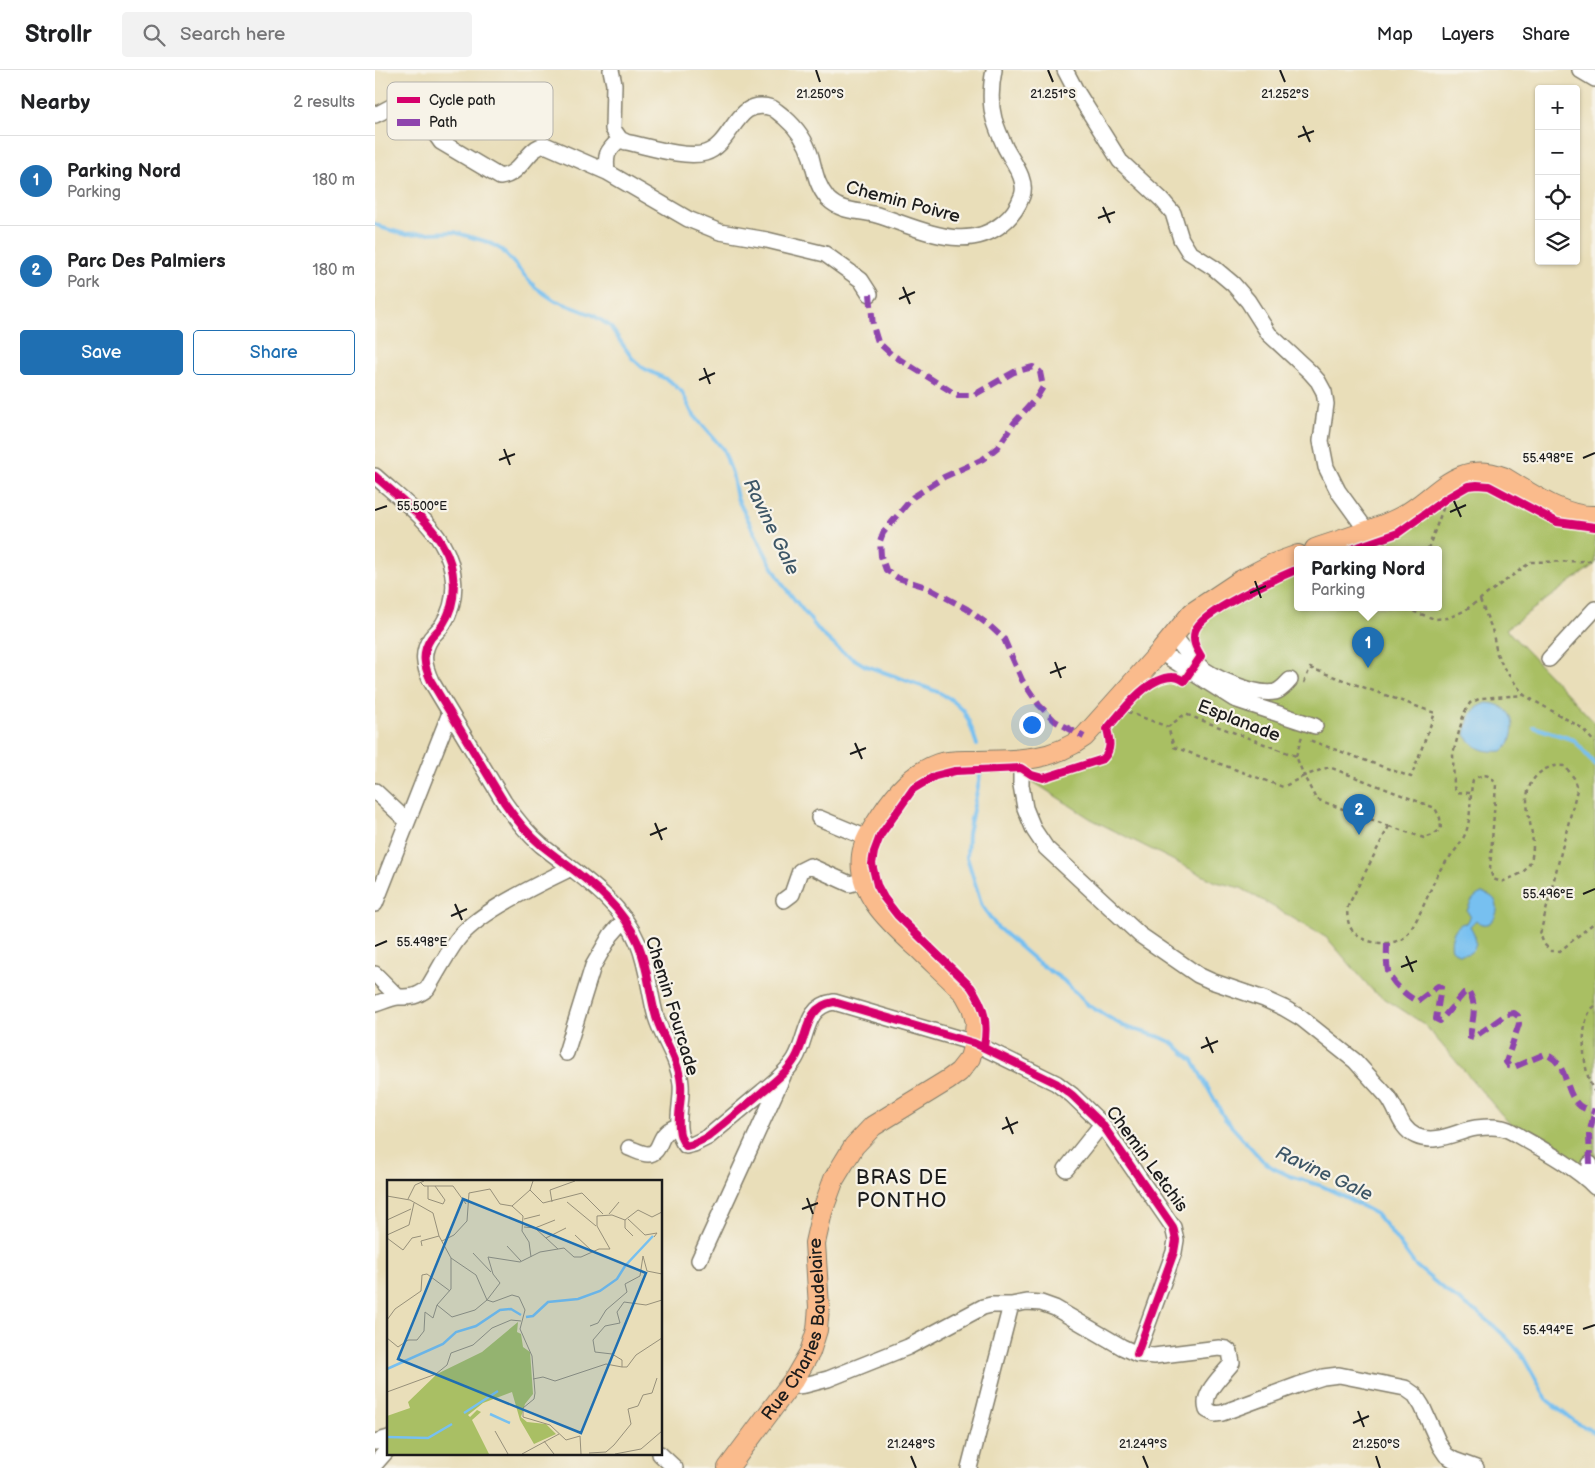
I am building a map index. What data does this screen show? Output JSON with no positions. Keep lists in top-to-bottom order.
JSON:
{
  "streets": {
    "main road": ["Rue Charles Baudelaire"],
    "street": ["Chemin Poivre", "Chemin Fourcade", "Chemin Letchis"],
    "path": ["Esplanade"]
  },
  "crossings": [
    ["Chemin Letchis", "Rue Charles Baudelaire"]
  ],
  "districts": ["BRAS DE PONTHO"],
  "water": ["Ravine Gale"],
  "legend": ["Cycle path", "Path"],
  "page": {
    "header": "Strollr",
    "search": "Search here",
    "nav": ["Map", "Layers", "Share"],
    "heading": ["Nearby", "2 results"],
    "map_buttons": ["+", "−"],
    "list": [
      {
        "mark": "1",
        "name": "Parking Nord",
        "note": "Parking",
        "value": "180 m"
      },
      {
        "mark": "2",
        "name": "Parc Des Palmiers",
        "note": "Park",
        "value": "180 m"
      }
    ],
    "buttons": ["Save", "Share"],
    "popup": ["Parking Nord", "Parking"],
    "pins": ["1", "2"]
  },
  "coordinates": [
    "21.250°S",
    "21.251°S",
    "21.252°S",
    "55.498°E",
    "55.500°E",
    "55.496°E",
    "55.494°E",
    "21.248°S",
    "21.249°S"
  ]
}
